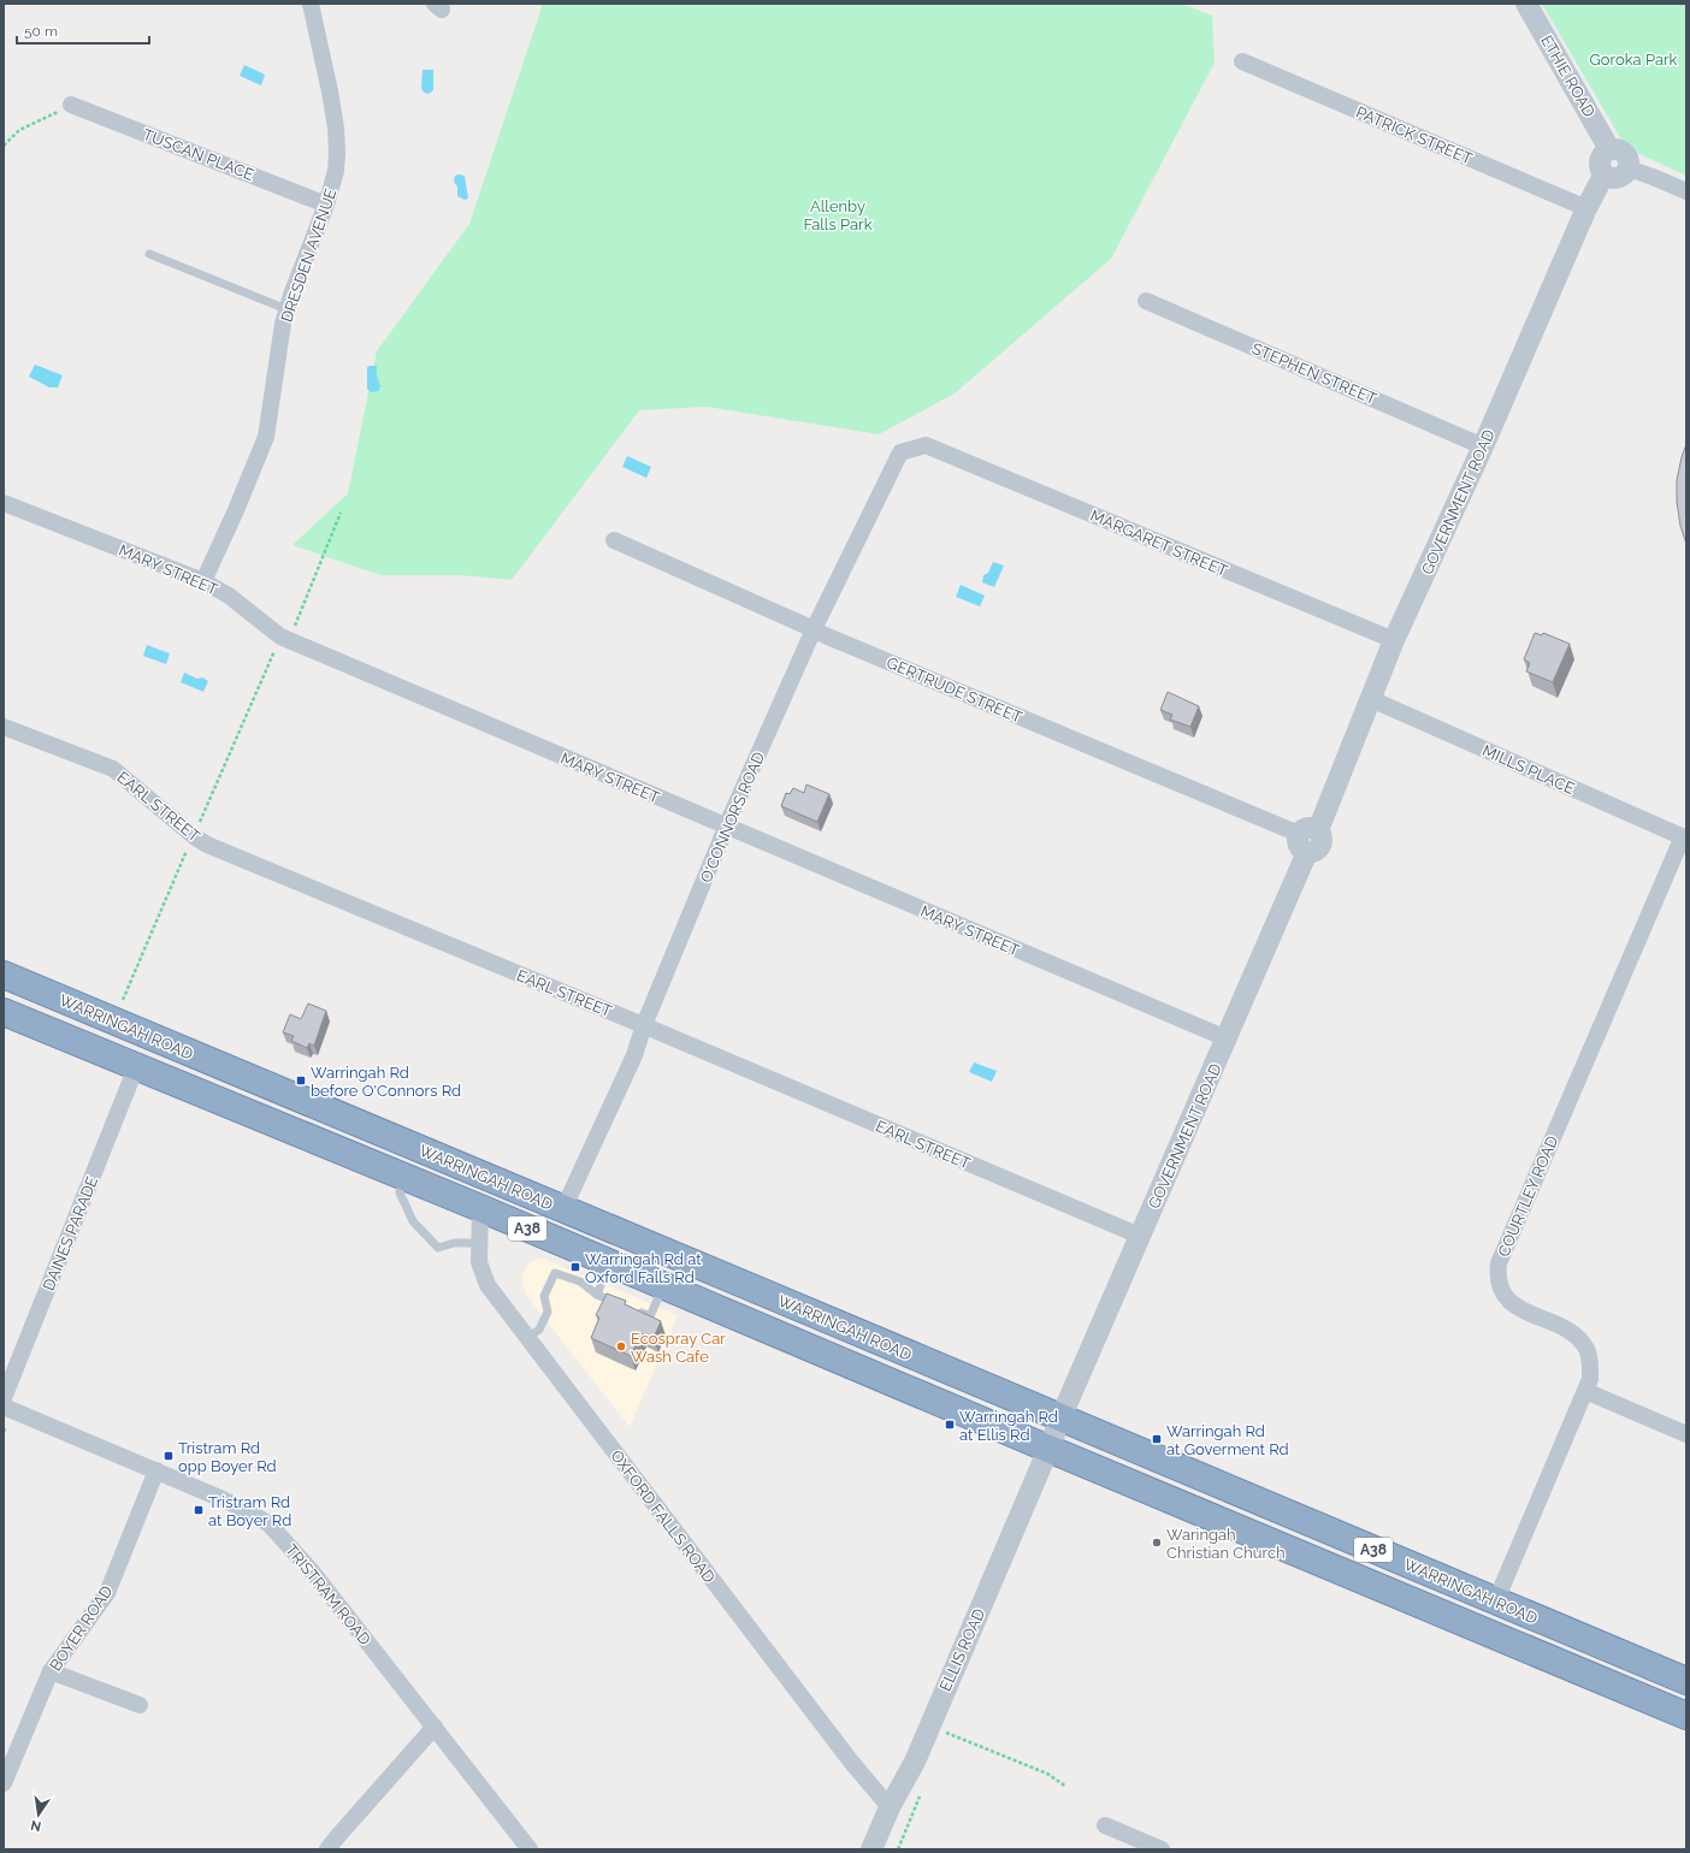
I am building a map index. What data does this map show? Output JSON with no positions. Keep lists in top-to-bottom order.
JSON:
{
  "streets": {
    "highway": ["WARRINGAH ROAD", "A38"],
    "street": [
      "ETHIE ROAD",
      "PATRICK STREET",
      "TUSCAN PLACE",
      "DRESDEN AVENUE",
      "STEPHEN STREET",
      "GOVERNMENT ROAD",
      "MARGARET STREET",
      "MARY STREET",
      "GERTRUDE STREET",
      "MILLS PLACE",
      "EARL STREET",
      "O'CONNORS ROAD",
      "COURTLEY ROAD",
      "DAINES PARADE",
      "OXFORD FALLS ROAD",
      "TRISTRAM ROAD",
      "BOYER ROAD",
      "ELLIS ROAD"
    ]
  },
  "crossings": [
    ["ETHIE ROAD", "GOVERNMENT ROAD"],
    ["PATRICK STREET", "GOVERNMENT ROAD"],
    ["TUSCAN PLACE", "DRESDEN AVENUE"],
    ["DRESDEN AVENUE", "MARY STREET"],
    ["STEPHEN STREET", "GOVERNMENT ROAD"],
    ["GOVERNMENT ROAD", "MARGARET STREET"],
    ["GOVERNMENT ROAD", "MARY STREET"],
    ["GOVERNMENT ROAD", "GERTRUDE STREET"],
    ["GOVERNMENT ROAD", "MILLS PLACE"],
    ["GOVERNMENT ROAD", "EARL STREET"],
    ["GOVERNMENT ROAD", "WARRINGAH ROAD"],
    ["GOVERNMENT ROAD", "ELLIS ROAD"],
    ["MARGARET STREET", "O'CONNORS ROAD"],
    ["MARY STREET", "O'CONNORS ROAD"],
    ["GERTRUDE STREET", "O'CONNORS ROAD"],
    ["MILLS PLACE", "COURTLEY ROAD"],
    ["EARL STREET", "O'CONNORS ROAD"],
    ["O'CONNORS ROAD", "WARRINGAH ROAD"],
    ["WARRINGAH ROAD", "COURTLEY ROAD"],
    ["WARRINGAH ROAD", "DAINES PARADE"],
    ["WARRINGAH ROAD", "OXFORD FALLS ROAD"],
    ["WARRINGAH ROAD", "ELLIS ROAD"],
    ["OXFORD FALLS ROAD", "ELLIS ROAD"],
    ["TRISTRAM ROAD", "BOYER ROAD"]
  ],
  "parks": ["Goroka Park", "Allenby Falls Park"],
  "places": {
    "transit": [
      "Warringah Rd before O'Connors Rd",
      "Warringah Rd at Oxford Falls Rd",
      "Warringah Rd at Ellis Rd",
      "Warringah Rd at Goverment Rd",
      "Tristram Rd opp Boyer Rd",
      "Tristram Rd at Boyer Rd"
    ],
    "other": ["Ecospray Car Wash Cafe", "Waringah Christian Church"]
  },
  "scale_bar": "50 m",
  "north": "bottom"
}
